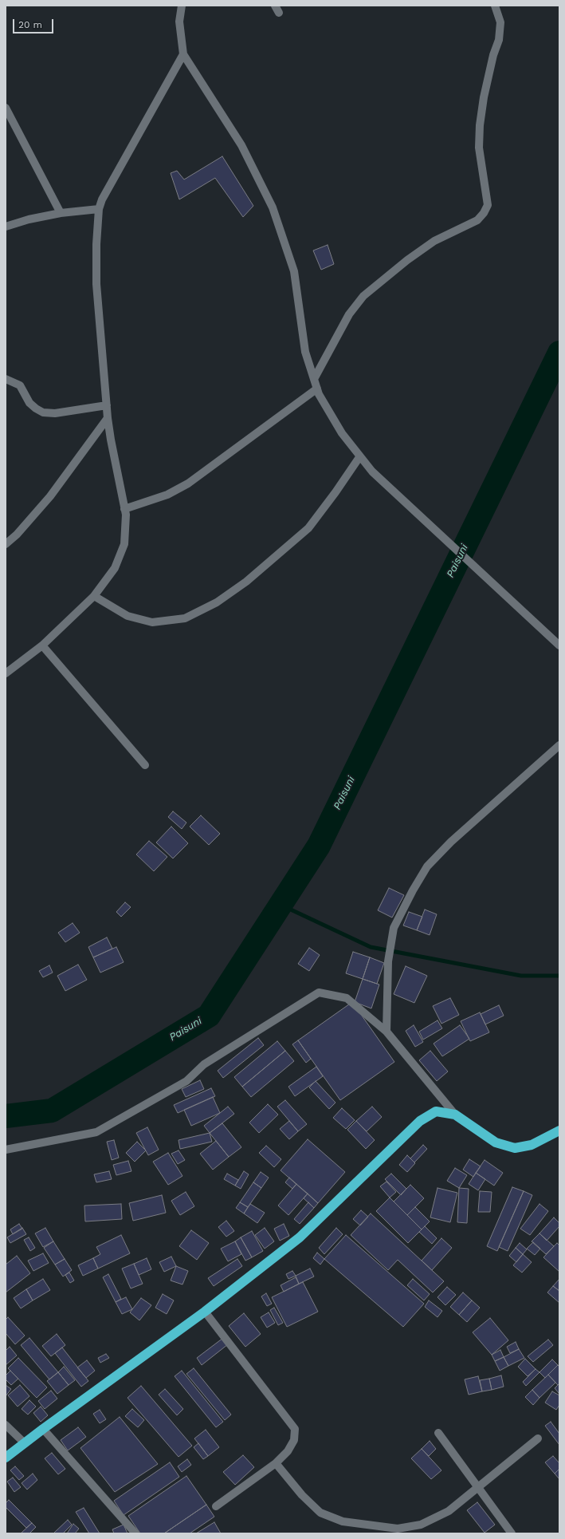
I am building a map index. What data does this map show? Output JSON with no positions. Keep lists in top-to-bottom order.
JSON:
{
  "water": ["Paisuni"],
  "scale_bar": "20 m"
}
